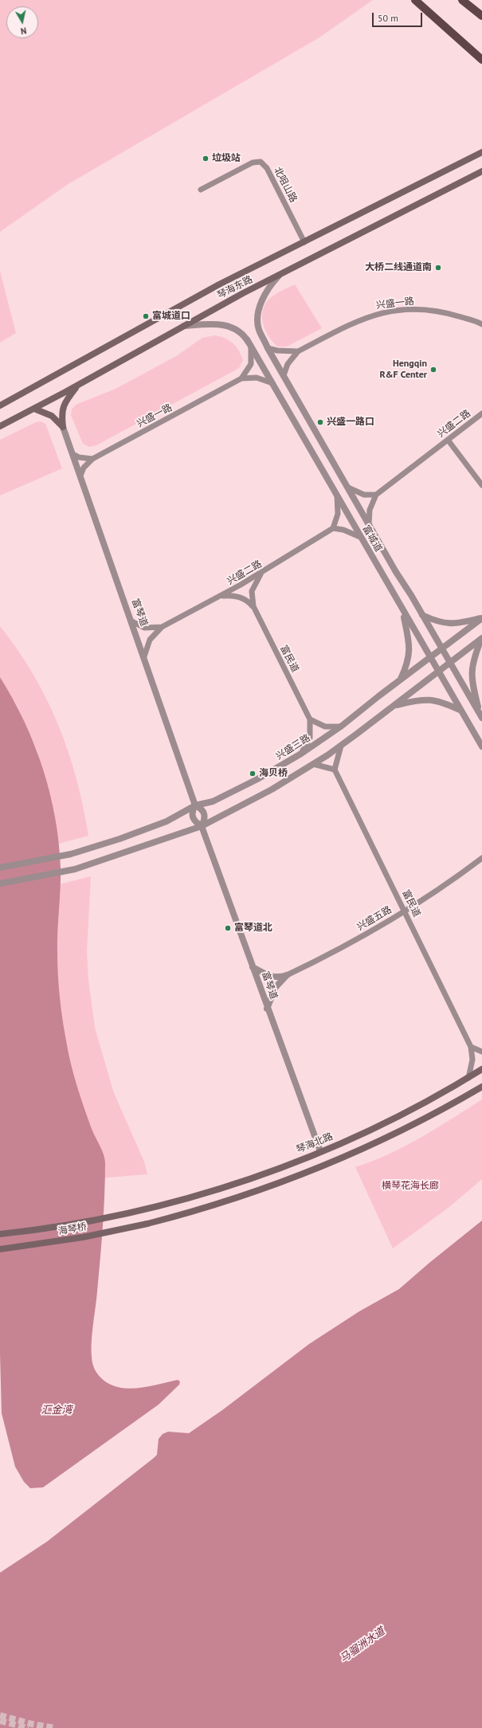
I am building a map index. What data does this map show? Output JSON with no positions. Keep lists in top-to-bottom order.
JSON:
{
  "streets": {
    "main road": ["琴海东路", "琴海北路", "海琴桥"],
    "street": [
      "北咀山路",
      "兴盛一路",
      "兴盛二路",
      "富城道",
      "富琴道",
      "富民道",
      "兴盛三路",
      "兴盛五路"
    ]
  },
  "crossings": [
    ["北咀山路", "琴海东路"],
    ["琴海东路", "富城道"],
    ["兴盛一路", "富城道"],
    ["兴盛一路", "富琴道"],
    ["兴盛二路", "富琴道"],
    ["兴盛二路", "富民道"],
    ["富城道", "兴盛三路"],
    ["富琴道", "兴盛三路"],
    ["富琴道", "琴海北路"],
    ["富民道", "兴盛五路"],
    ["琴海北路", "海琴桥"]
  ],
  "water": ["汇金湾", "马骝洲水道"],
  "parks": ["横琴花海长廊"],
  "places": [
    "垃圾站",
    "大桥二线通道南",
    "富城道口",
    "Hengqin R&F Center",
    "兴盛一路口",
    "海贝桥",
    "富琴道北"
  ],
  "scale_bar": "50 m",
  "north": "bottom"
}
